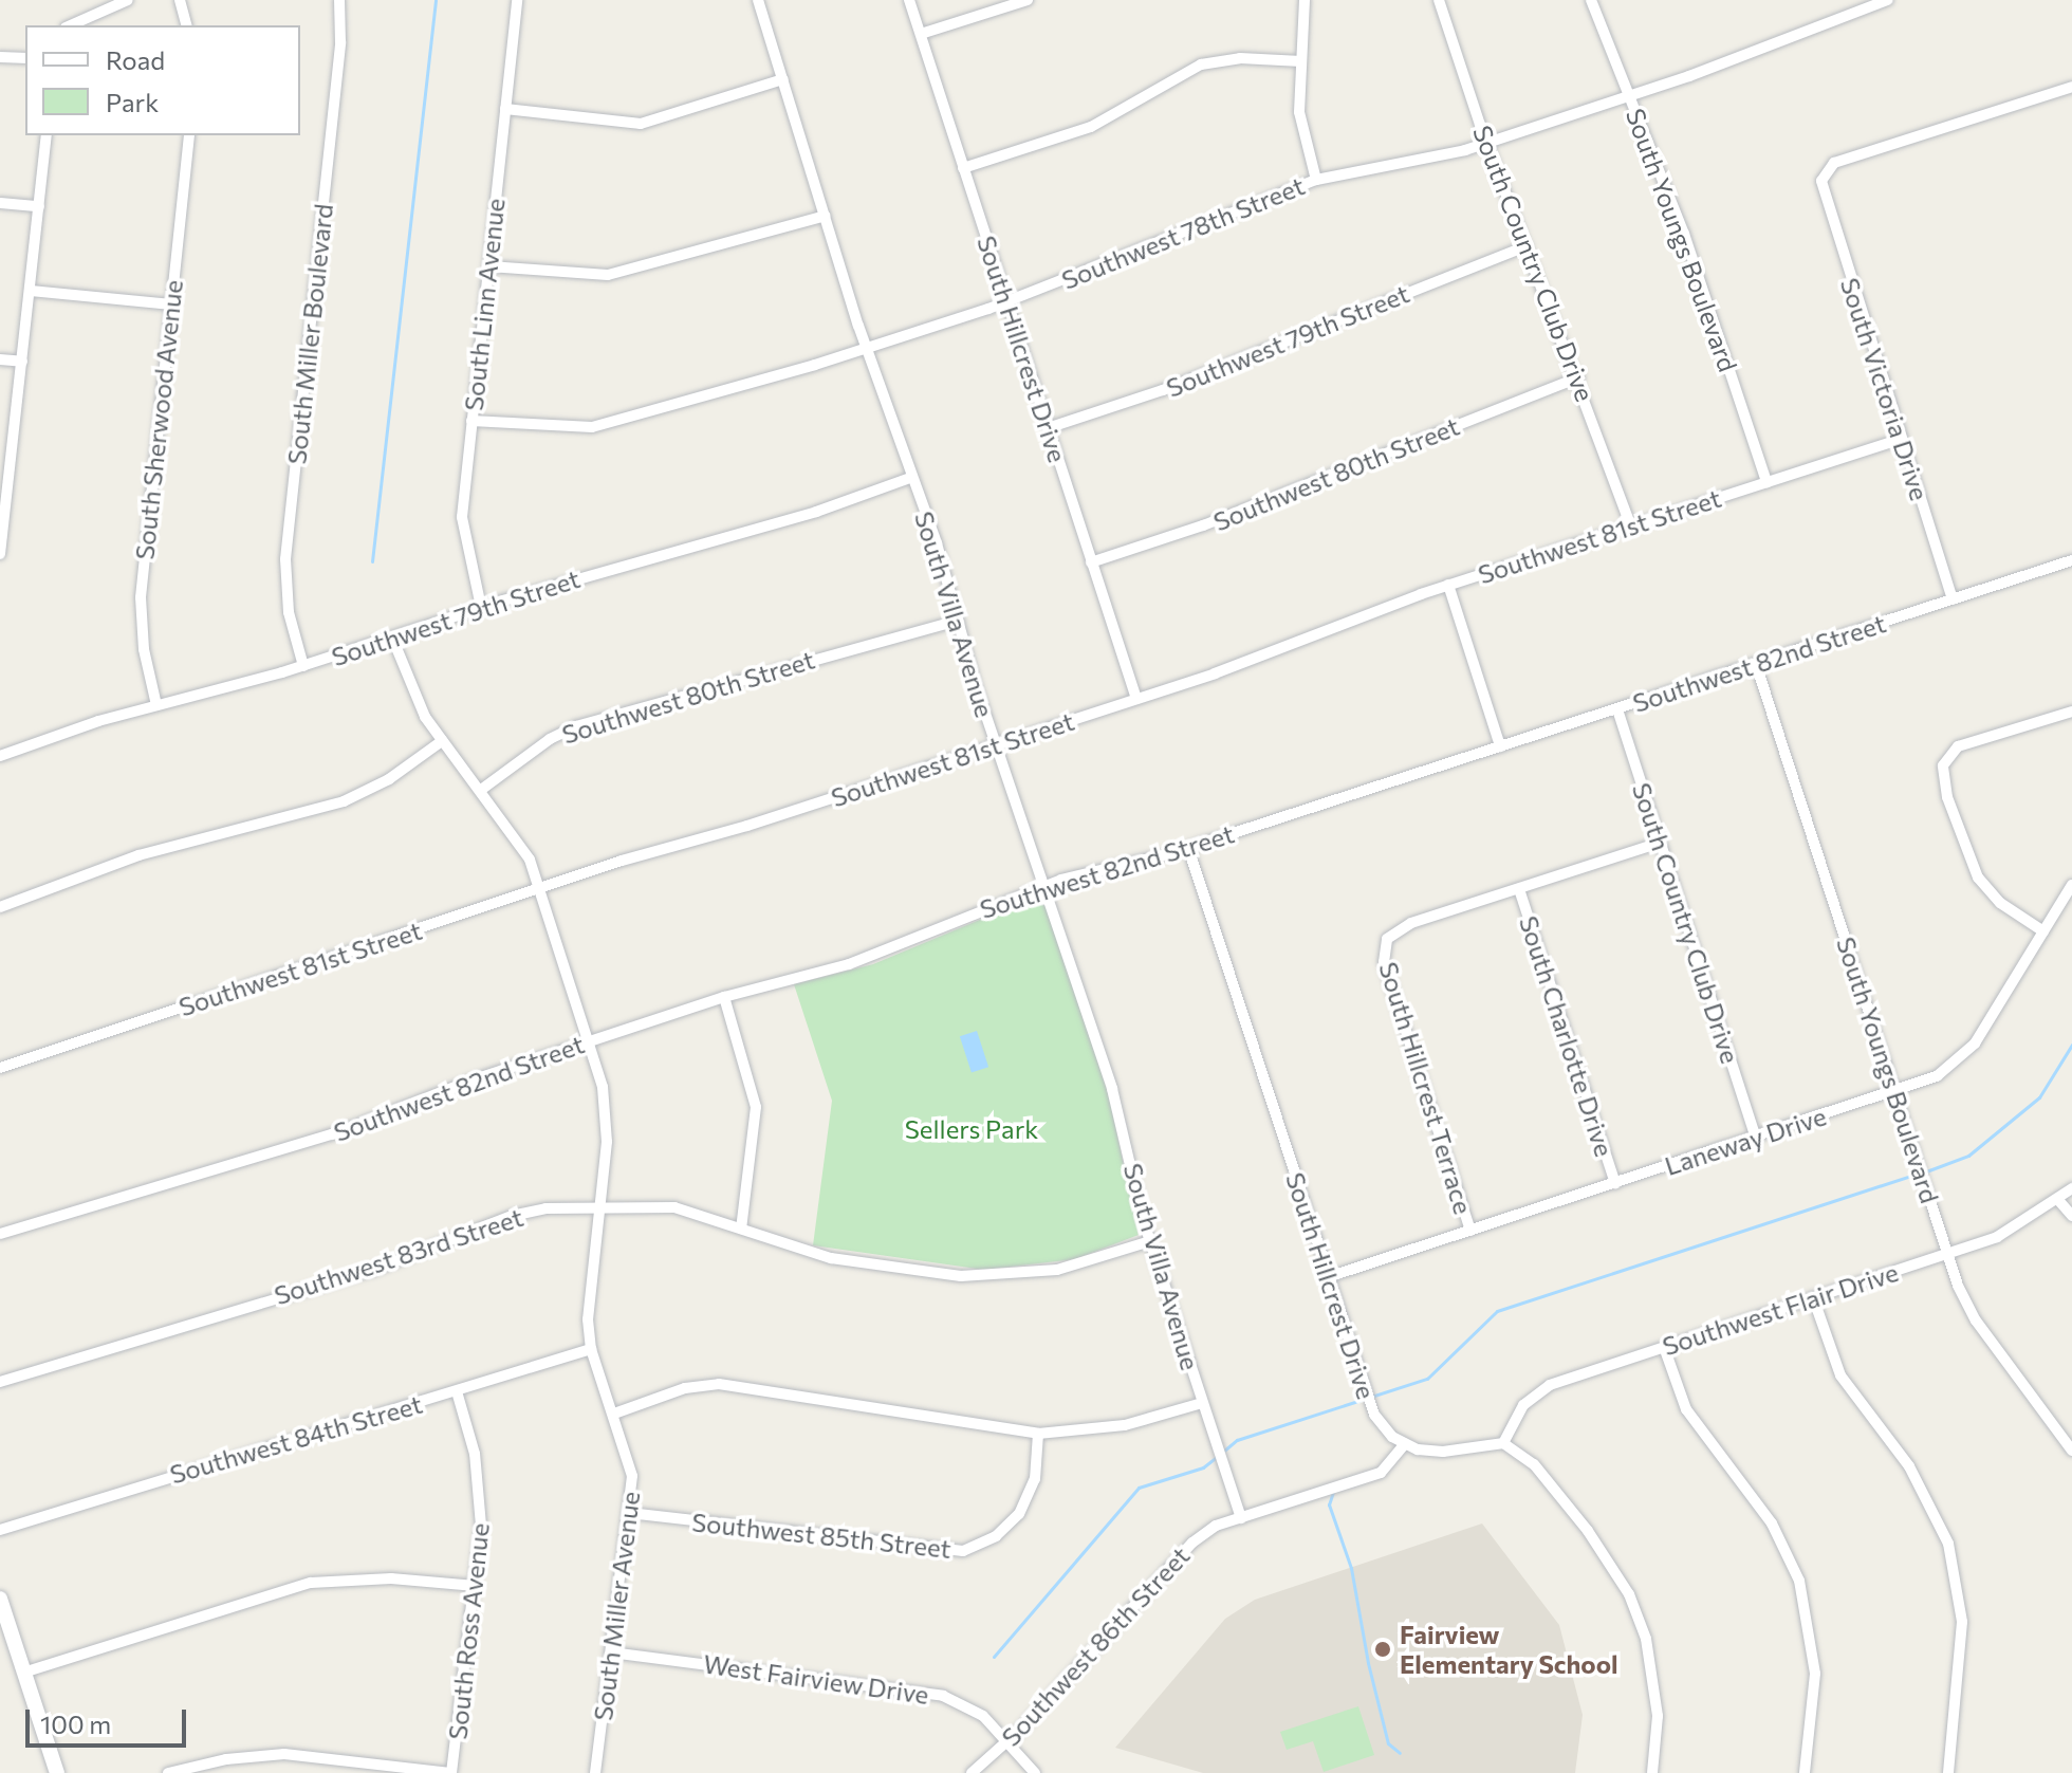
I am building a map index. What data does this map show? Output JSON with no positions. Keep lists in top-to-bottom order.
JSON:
{
  "streets": {
    "street": [
      "Southwest 78th Street",
      "South Youngs Boulevard",
      "South Country Club Drive",
      "South Linn Avenue",
      "South Miller Boulevard",
      "Southwest 79th Street",
      "South Hillcrest Drive",
      "South Victoria Drive",
      "South Sherwood Avenue",
      "Southwest 80th Street",
      "Southwest 81st Street",
      "South Villa Avenue",
      "Southwest 82nd Street",
      "South Charlotte Drive",
      "South Hillcrest Terrace",
      "Laneway Drive",
      "Southwest 83rd Street",
      "Southwest Flair Drive",
      "Southwest 84th Street",
      "Southwest 85th Street",
      "South Miller Avenue",
      "South Ross Avenue",
      "Southwest 86th Street",
      "West Fairview Drive"
    ]
  },
  "crossings": [
    ["Southwest 78th Street", "South Youngs Boulevard"],
    ["Southwest 78th Street", "South Country Club Drive"],
    ["Southwest 78th Street", "South Linn Avenue"],
    ["Southwest 78th Street", "South Hillcrest Drive"],
    ["Southwest 78th Street", "South Villa Avenue"],
    ["South Youngs Boulevard", "Southwest 81st Street"],
    ["South Youngs Boulevard", "Southwest 82nd Street"],
    ["South Youngs Boulevard", "Laneway Drive"],
    ["South Youngs Boulevard", "Southwest Flair Drive"],
    ["South Country Club Drive", "Southwest 79th Street"],
    ["South Country Club Drive", "Southwest 80th Street"],
    ["South Country Club Drive", "Southwest 81st Street"],
    ["South Country Club Drive", "Southwest 82nd Street"],
    ["South Country Club Drive", "Laneway Drive"],
    ["South Linn Avenue", "Southwest 79th Street"],
    ["South Miller Boulevard", "Southwest 79th Street"],
    ["Southwest 79th Street", "South Hillcrest Drive"],
    ["Southwest 79th Street", "South Sherwood Avenue"],
    ["Southwest 79th Street", "South Villa Avenue"],
    ["Southwest 79th Street", "South Miller Avenue"],
    ["South Hillcrest Drive", "Southwest 80th Street"],
    ["South Hillcrest Drive", "Southwest 81st Street"],
    ["South Hillcrest Drive", "Southwest 82nd Street"],
    ["South Hillcrest Drive", "Laneway Drive"],
    ["South Hillcrest Drive", "Southwest 86th Street"],
    ["South Victoria Drive", "Southwest 81st Street"],
    ["South Victoria Drive", "Southwest 82nd Street"],
    ["Southwest 80th Street", "South Villa Avenue"],
    ["Southwest 80th Street", "South Miller Avenue"],
    ["Southwest 81st Street", "South Villa Avenue"],
    ["Southwest 81st Street", "South Miller Avenue"],
    ["South Villa Avenue", "Southwest 82nd Street"],
    ["South Villa Avenue", "Southwest 83rd Street"],
    ["South Villa Avenue", "Southwest 86th Street"],
    ["Southwest 82nd Street", "South Miller Avenue"],
    ["South Charlotte Drive", "South Hillcrest Terrace"],
    ["South Charlotte Drive", "Laneway Drive"],
    ["South Hillcrest Terrace", "Laneway Drive"],
    ["Southwest 83rd Street", "South Miller Avenue"],
    ["Southwest 84th Street", "South Miller Avenue"],
    ["Southwest 84th Street", "South Ross Avenue"],
    ["Southwest 85th Street", "South Miller Avenue"],
    ["South Miller Avenue", "West Fairview Drive"],
    ["Southwest 86th Street", "West Fairview Drive"]
  ],
  "parks": ["Sellers Park"],
  "places": ["Fairview Elementary School"],
  "legend": ["Road", "Park"],
  "scale_bar": "100 m"
}
